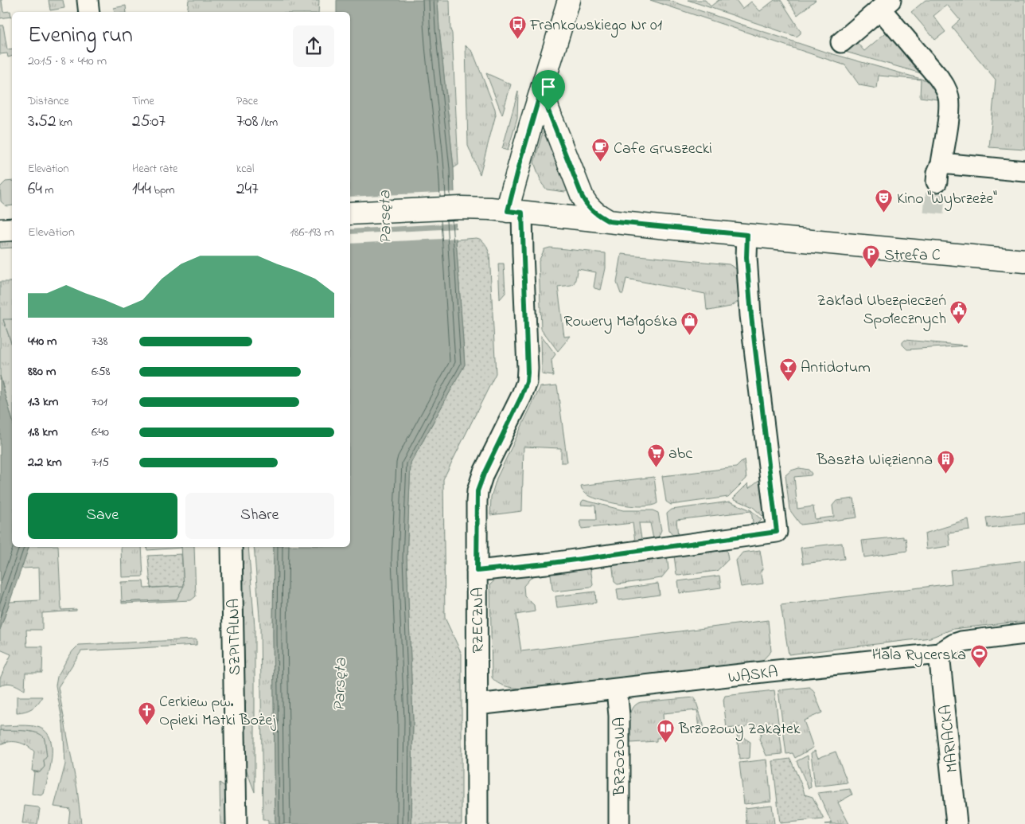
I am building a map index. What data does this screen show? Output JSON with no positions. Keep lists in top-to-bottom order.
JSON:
{
  "streets": {
    "street": [
      "RZECZNA",
      "SZPITALNA",
      "WĄSKA",
      "MARIACKA",
      "BRZOZOWA"
    ]
  },
  "crossings": [
    ["RZECZNA", "WĄSKA"],
    ["WĄSKA", "MARIACKA"],
    ["WĄSKA", "BRZOZOWA"]
  ],
  "water": ["Parsęta"],
  "places": {
    "bus stop": ["Frankowskiego Nr 01"],
    "cafe": ["Cafe Gruszecki"],
    "theatre": ["Kino \"Wybrzeże\""],
    "parking": ["Strefa C"],
    "public building": ["Zakład Ubezpieczeń Społecznych"],
    "shop": ["Rowery Małgośka"],
    "bar": ["Antidotum"],
    "supermarket": ["abc"],
    "building": ["Baszta Więzienna"],
    "sports": ["Hala Rycerska"],
    "church": ["Cerkiew pw. Opieki Matki Bożej"],
    "library": ["Brzozowy Zakątek"]
  },
  "page": {
    "heading": ["Evening run", "20:15 · 8 × 440 m"],
    "stats": [
      ["Distance", "3.52 km"],
      ["Time", "25:07"],
      ["Pace", "7:08 /km"],
      ["Elevation", "64 m"],
      ["Heart rate", "144 bpm"],
      ["kcal", "247"]
    ],
    "chart": ["Elevation", "186–193 m"],
    "list": [
      {
        "name": "440 m",
        "note": "7:38"
      },
      {
        "name": "880 m",
        "note": "6:58"
      },
      {
        "name": "1.3 km",
        "note": "7:01"
      },
      {
        "name": "1.8 km",
        "note": "6:40"
      },
      {
        "name": "2.2 km",
        "note": "7:15"
      }
    ],
    "buttons": ["Save", "Share"]
  }
}
